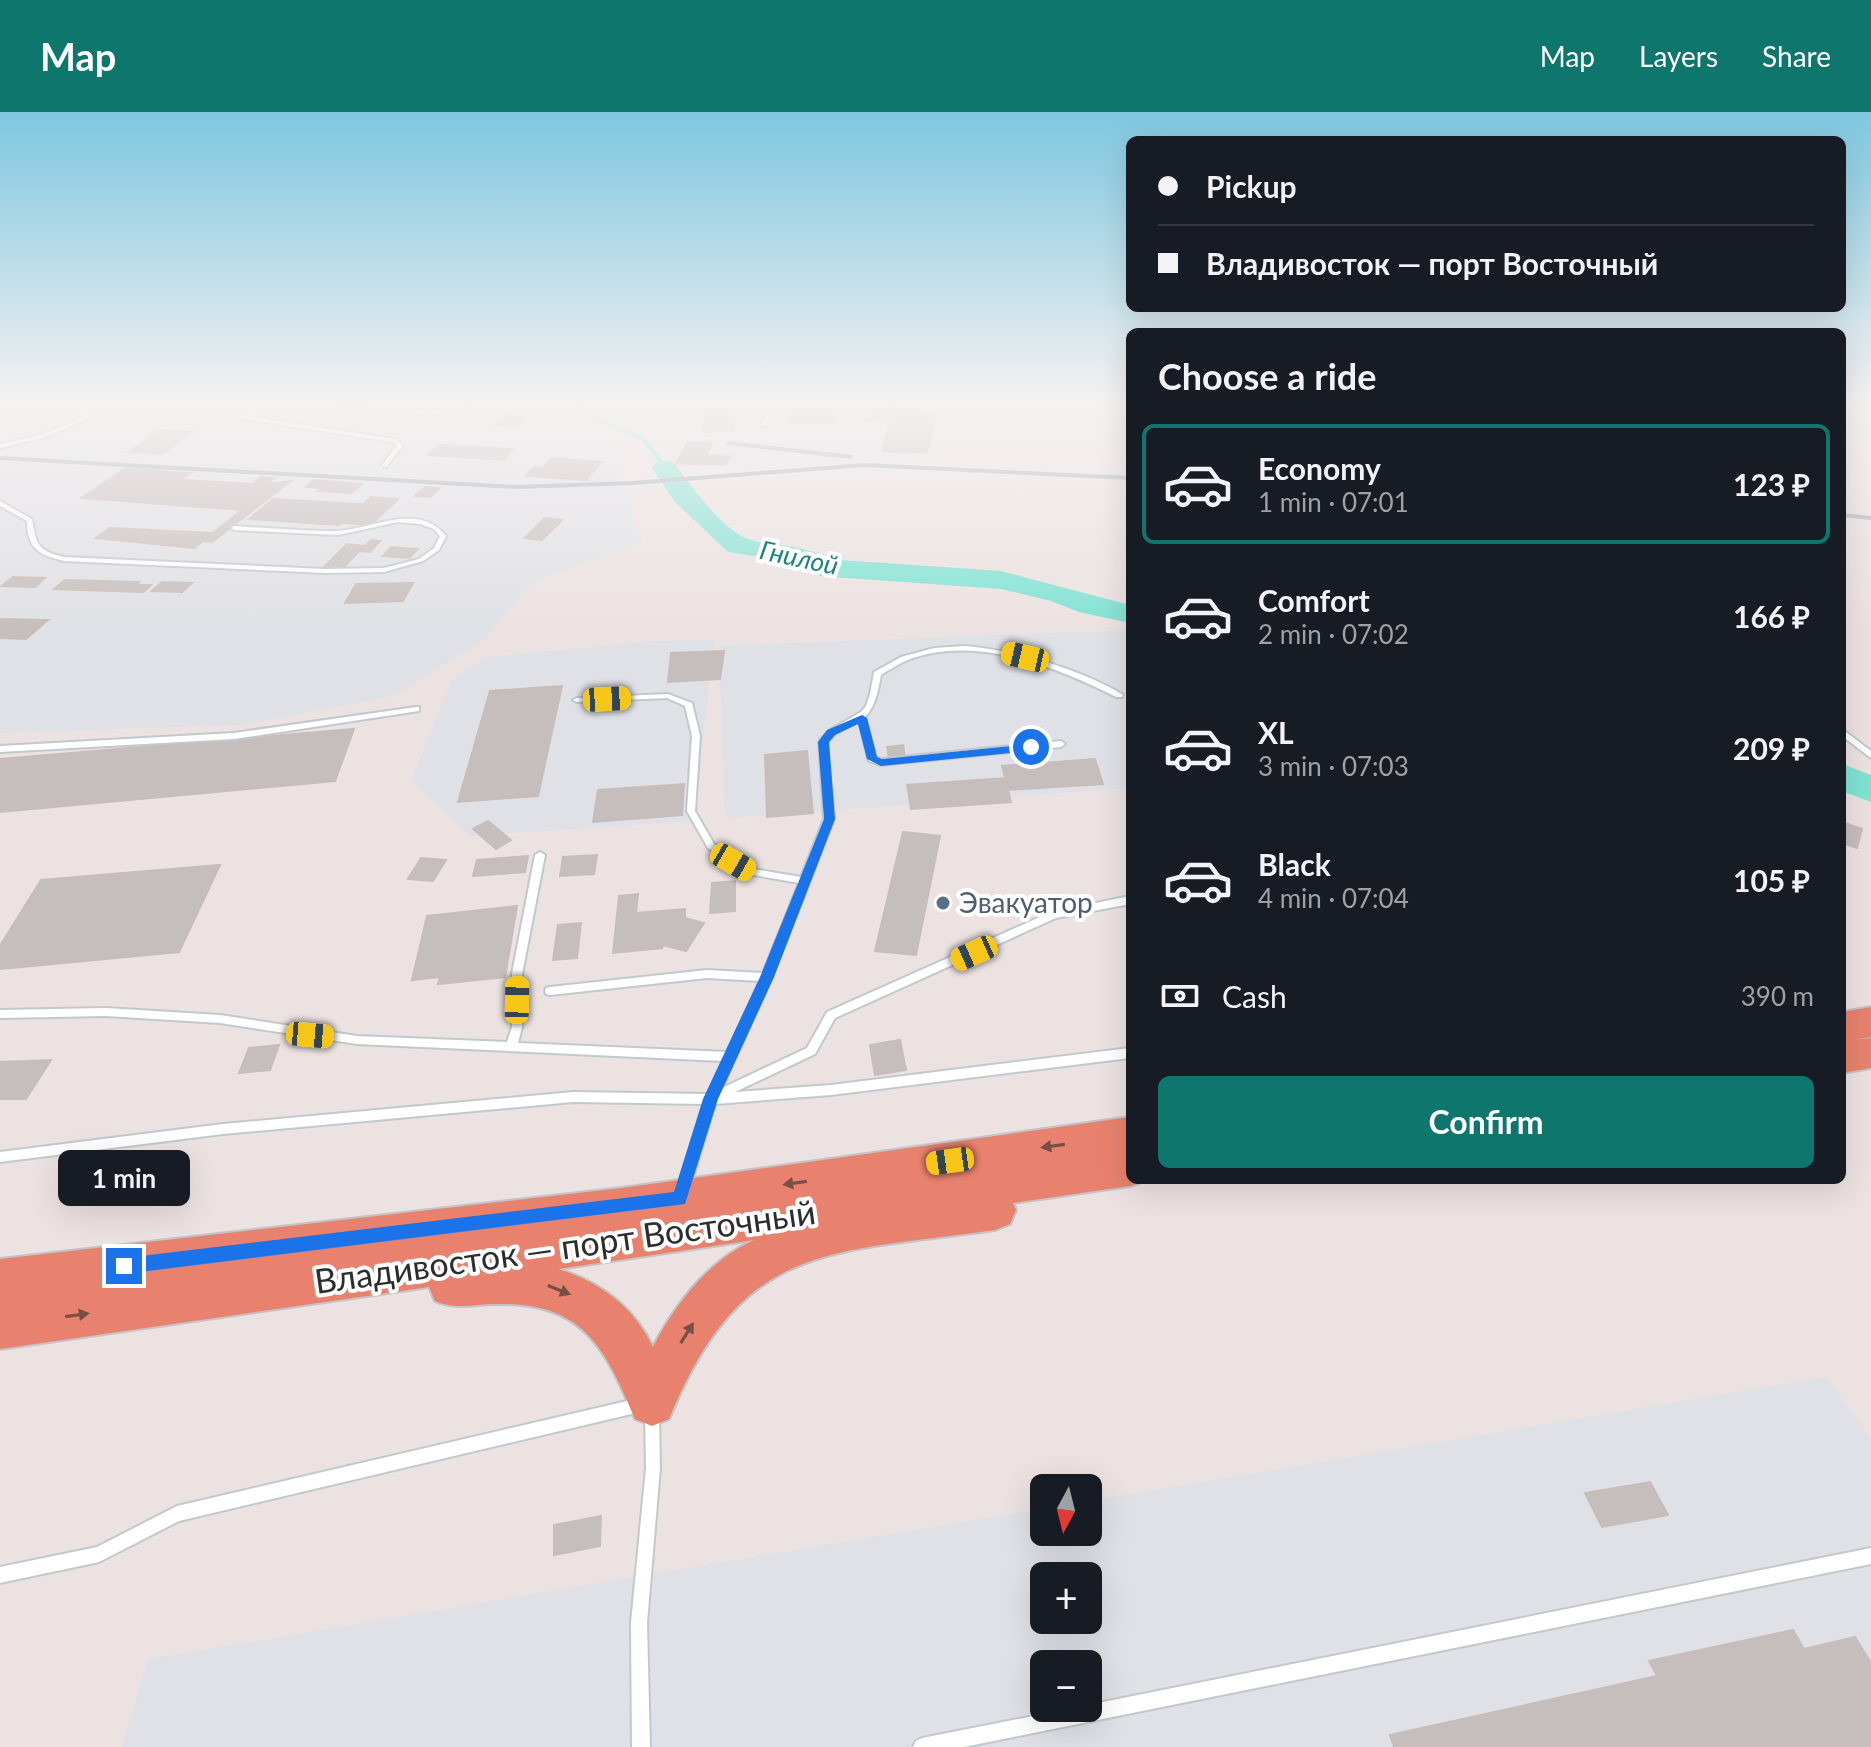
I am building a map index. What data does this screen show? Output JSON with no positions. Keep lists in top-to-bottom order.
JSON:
{
  "streets": {
    "highway": ["Владивосток — порт Восточный"]
  },
  "water": ["Гнилой"],
  "places": ["Эвакуатор"],
  "north": "bottom",
  "page": {
    "header": "Map",
    "nav": ["Map", "Layers", "Share"],
    "banner": ["Pickup", "Владивосток — порт Восточный"],
    "heading": "Choose a ride",
    "list": [
      {
        "name": "Economy",
        "note": "1 min · 07:01",
        "value": "123 ₽"
      },
      {
        "name": "Comfort",
        "note": "2 min · 07:02",
        "value": "166 ₽"
      },
      {
        "name": "XL",
        "note": "3 min · 07:03",
        "value": "209 ₽"
      },
      {
        "name": "Black",
        "note": "4 min · 07:04",
        "value": "105 ₽"
      }
    ],
    "pay": ["Cash", "390 m"],
    "buttons": "Confirm",
    "bubble": "1 min",
    "map_buttons": ["+", "−"]
  }
}
